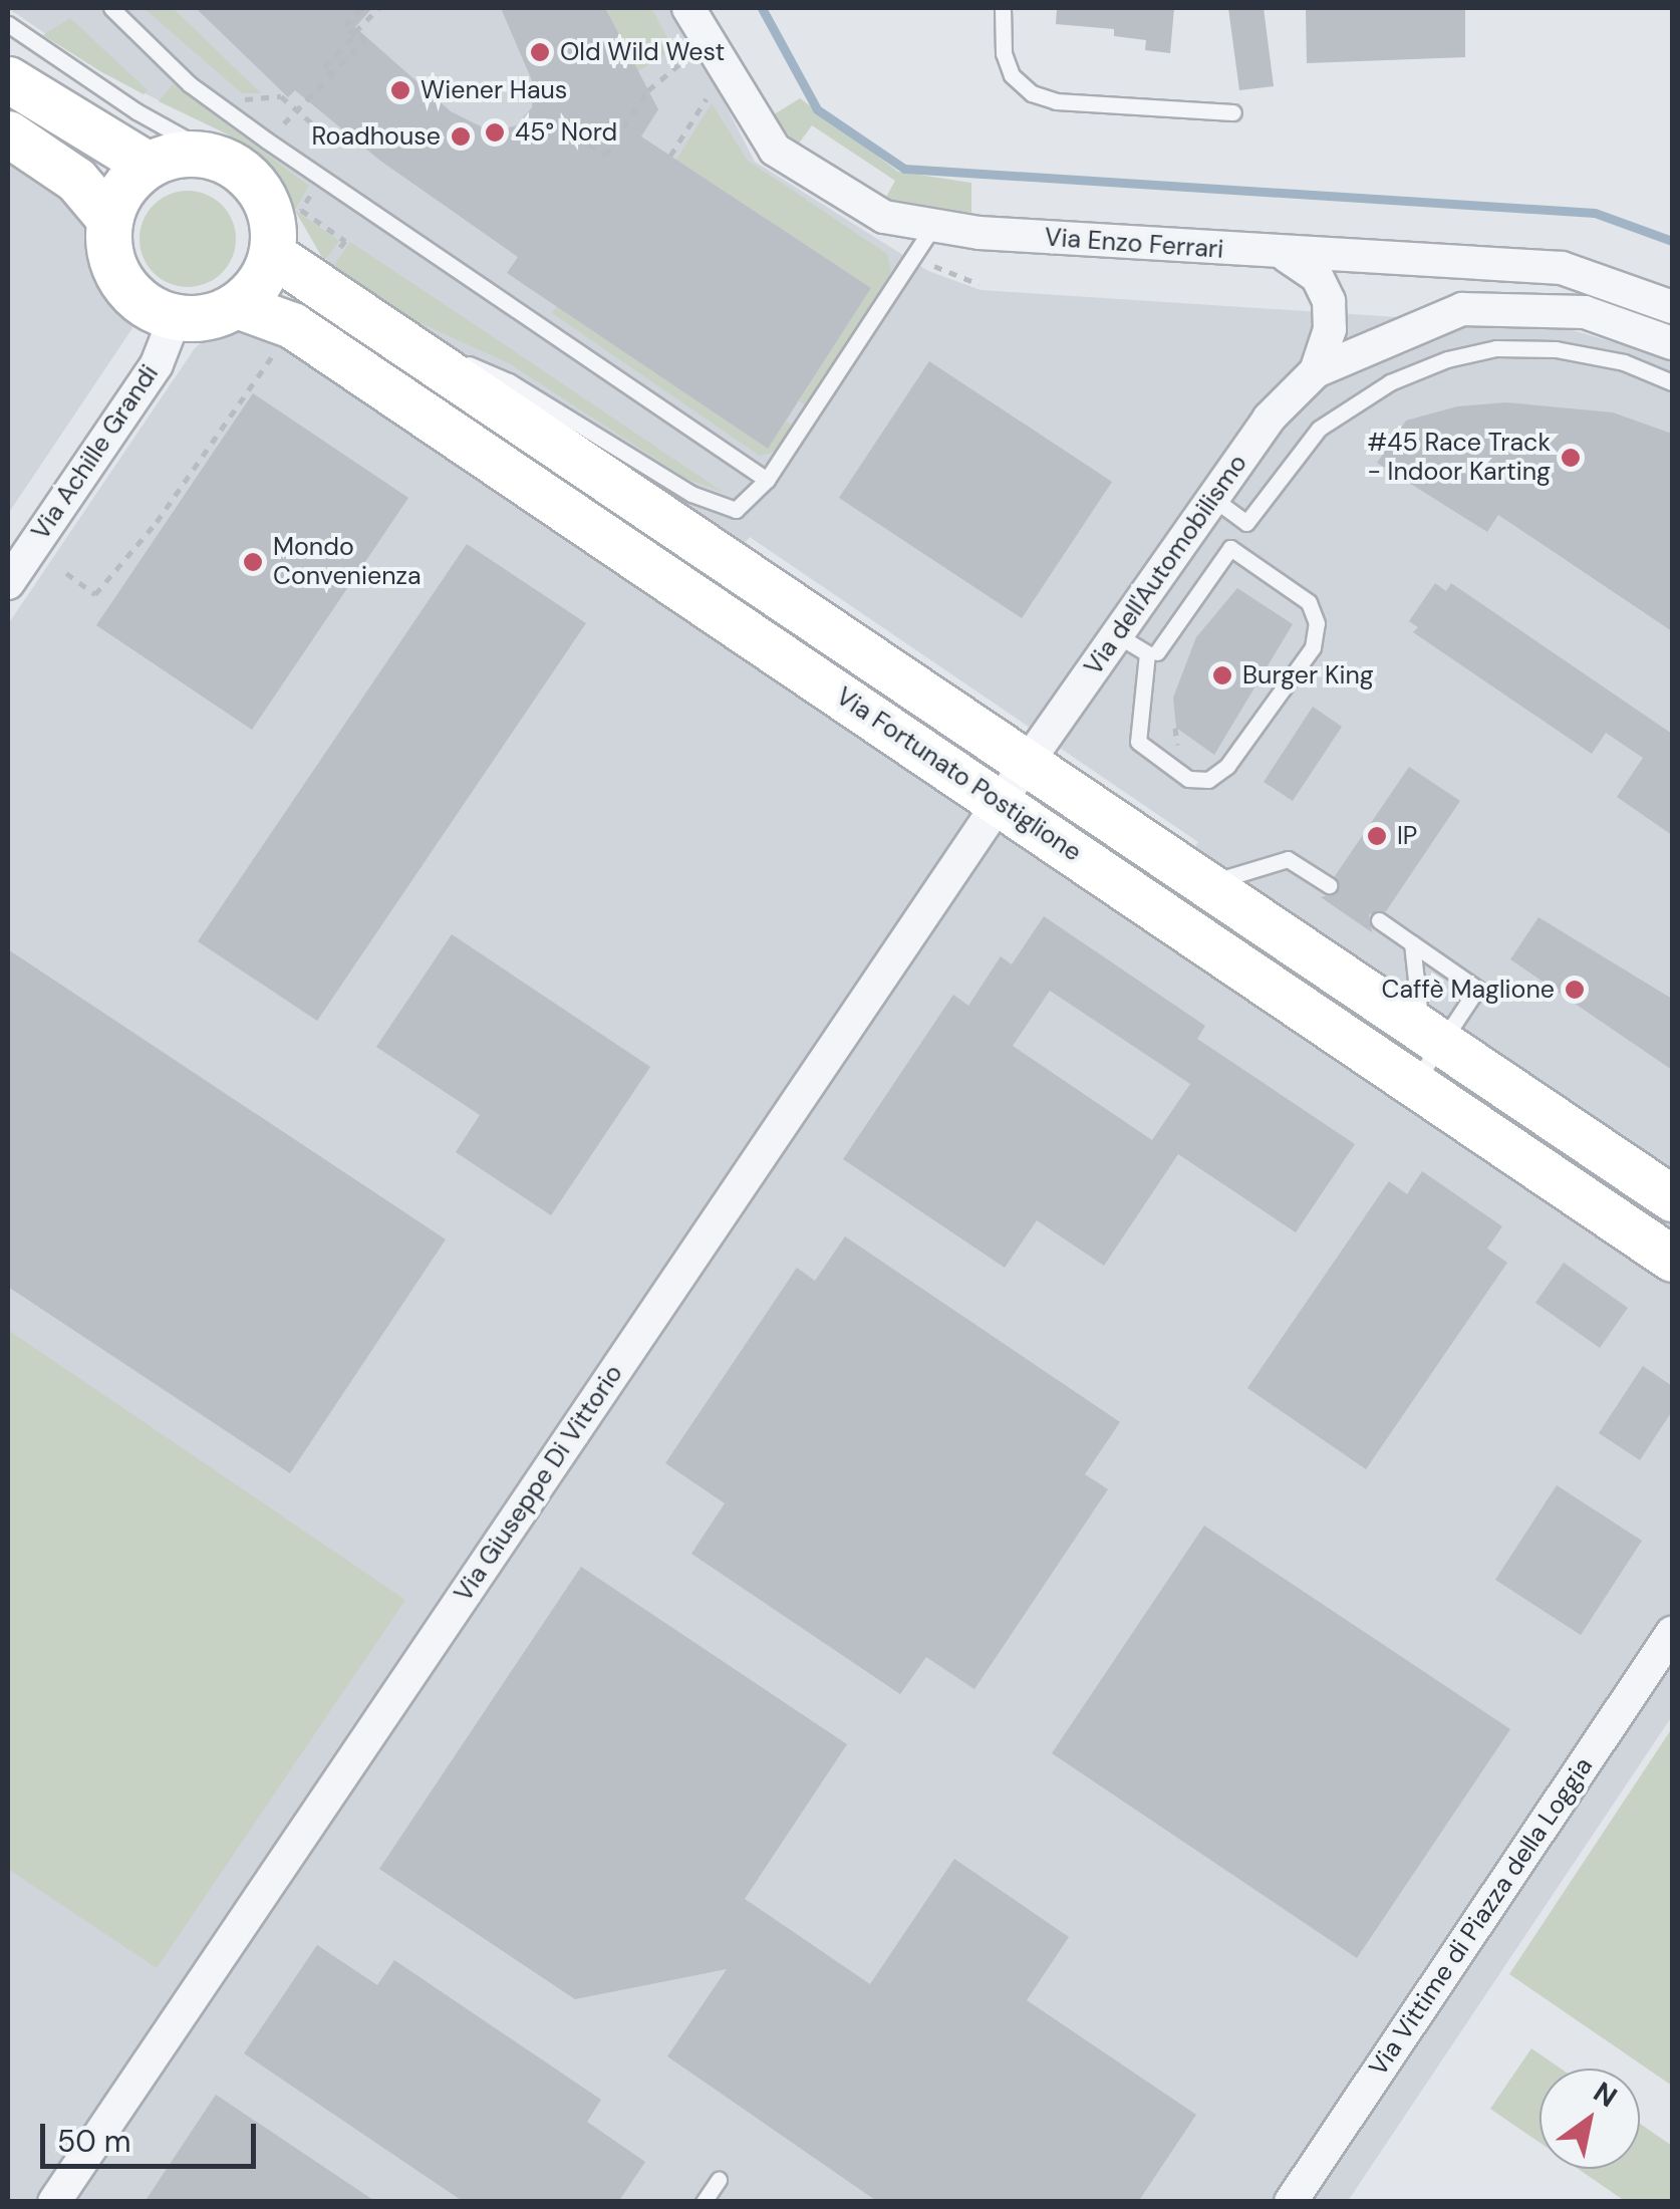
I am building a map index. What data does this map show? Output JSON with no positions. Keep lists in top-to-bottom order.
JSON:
{
  "streets": {
    "street": [
      "Via Enzo Ferrari",
      "Via Achille Grandi",
      "Via dell'Automobilismo",
      "Via Fortunato Postiglione",
      "Via Giuseppe Di Vittorio",
      "Via Vittime di Piazza della Loggia"
    ]
  },
  "crossings": [
    ["Via Enzo Ferrari", "Via dell'Automobilismo"],
    ["Via Achille Grandi", "Via Fortunato Postiglione"],
    ["Via dell'Automobilismo", "Via Fortunato Postiglione"],
    ["Via dell'Automobilismo", "Via Giuseppe Di Vittorio"],
    ["Via Fortunato Postiglione", "Via Giuseppe Di Vittorio"]
  ],
  "places": [
    "Old Wild West",
    "Wiener Haus",
    "45° Nord",
    "Roadhouse",
    "#45 Race Track - Indoor Karting",
    "Mondo Convenienza",
    "Burger King",
    "IP",
    "Caffè Maglione"
  ],
  "scale_bar": "50 m",
  "north": "top right"
}
